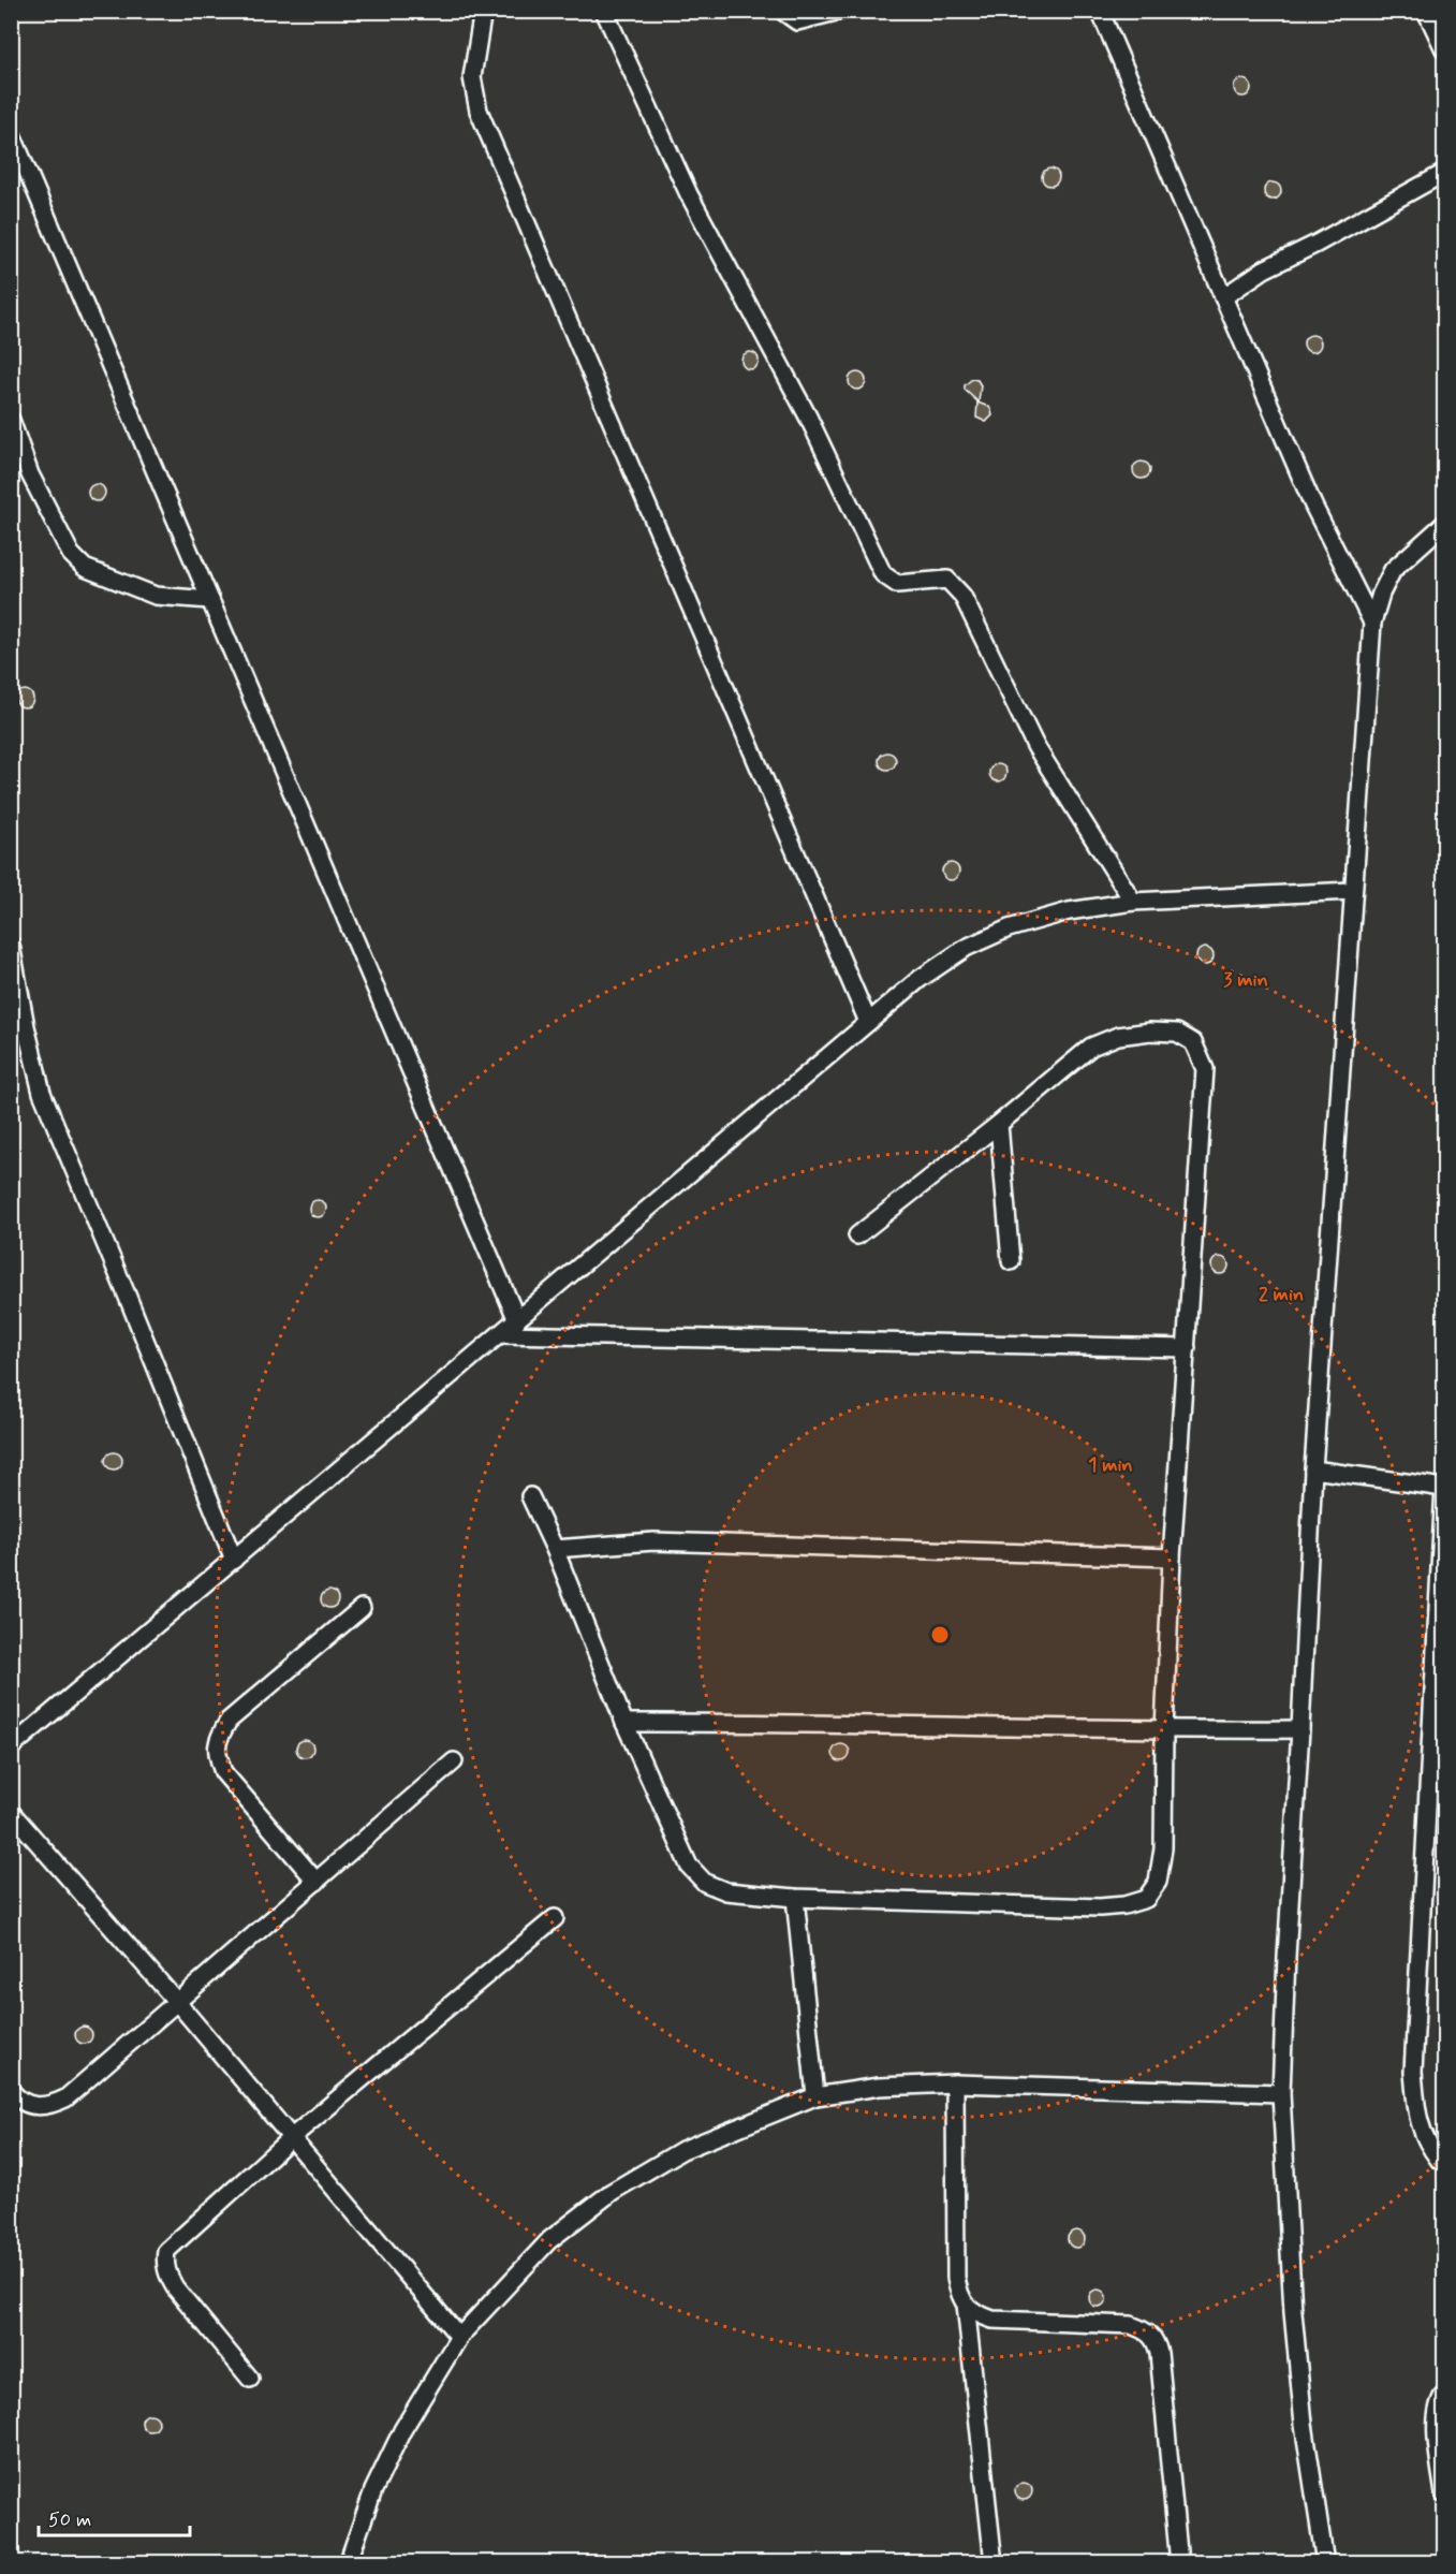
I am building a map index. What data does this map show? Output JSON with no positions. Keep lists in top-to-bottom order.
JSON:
{
  "scale_bar": "50 m",
  "rings": ["3 min", "2 min", "1 min"]
}
